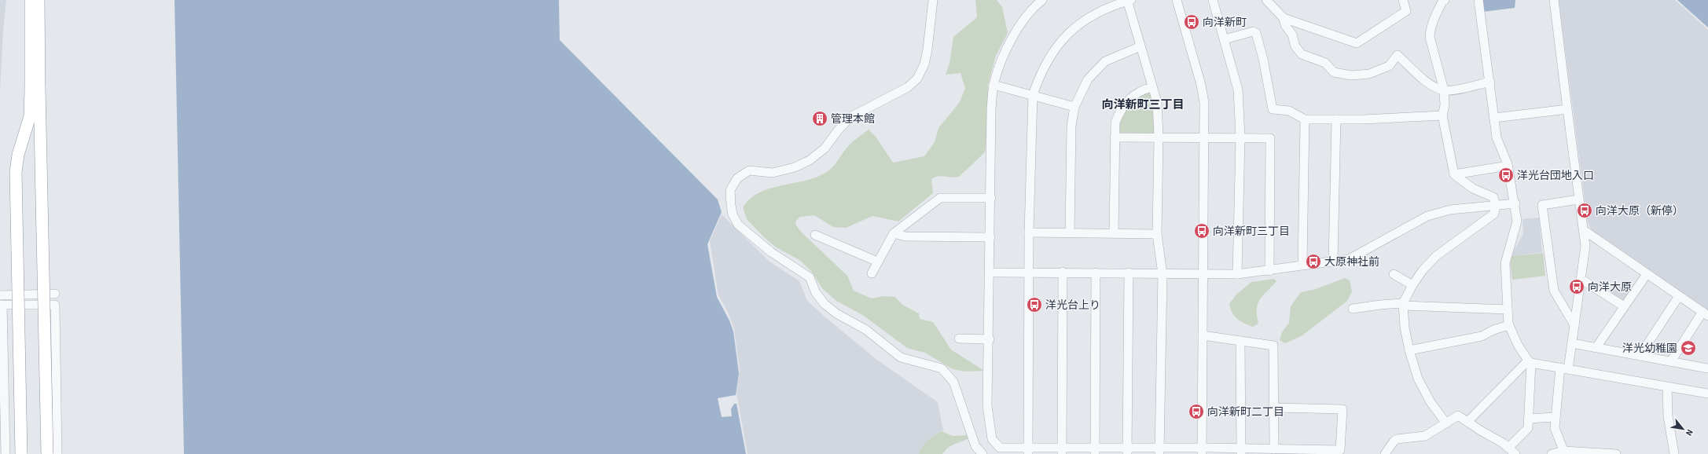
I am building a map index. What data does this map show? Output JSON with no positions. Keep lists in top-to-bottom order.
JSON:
{
  "districts": ["向洋新町三丁目"],
  "places": {
    "bus stop": [
      "向洋新町",
      "洋光台団地入口",
      "向洋大原（新停）",
      "向洋新町三丁目",
      "大原神社前",
      "向洋大原",
      "洋光台上り",
      "向洋新町二丁目"
    ],
    "building": ["管理本館"],
    "school or university": ["洋光幼稚園"]
  },
  "north": "bottom right"
}
